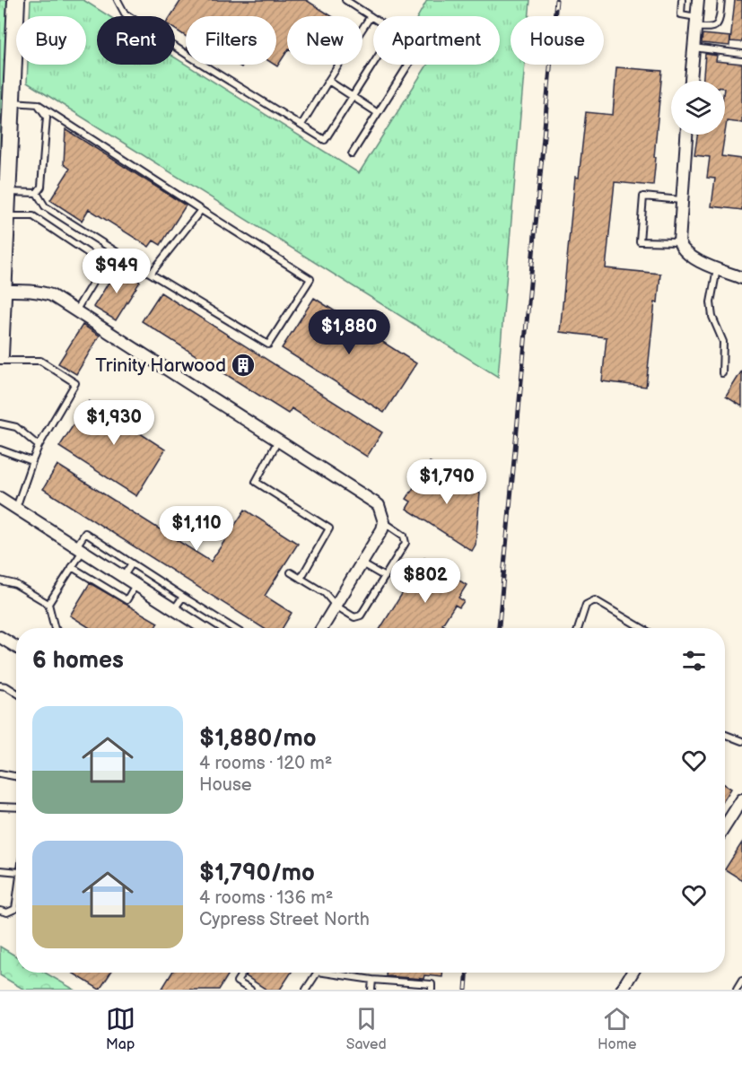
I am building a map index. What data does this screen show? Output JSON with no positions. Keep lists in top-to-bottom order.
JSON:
{
  "places": {
    "building": ["Trinity Harwood"]
  },
  "page": {
    "chip": [
      "Buy",
      "Rent",
      "Filters",
      "New",
      "Apartment",
      "House"
    ],
    "price": [
      "$949",
      "$1,880",
      "$1,930",
      "$1,790",
      "$1,110",
      "$802"
    ],
    "heading": "6 homes",
    "list": [
      {
        "name": "$1,880/mo",
        "note": "4 rooms · 120 m² · House"
      },
      {
        "name": "$1,790/mo",
        "note": "4 rooms · 136 m² · Cypress Street North"
      }
    ],
    "tabs": ["Map", "Saved", "Home"]
  }
}
